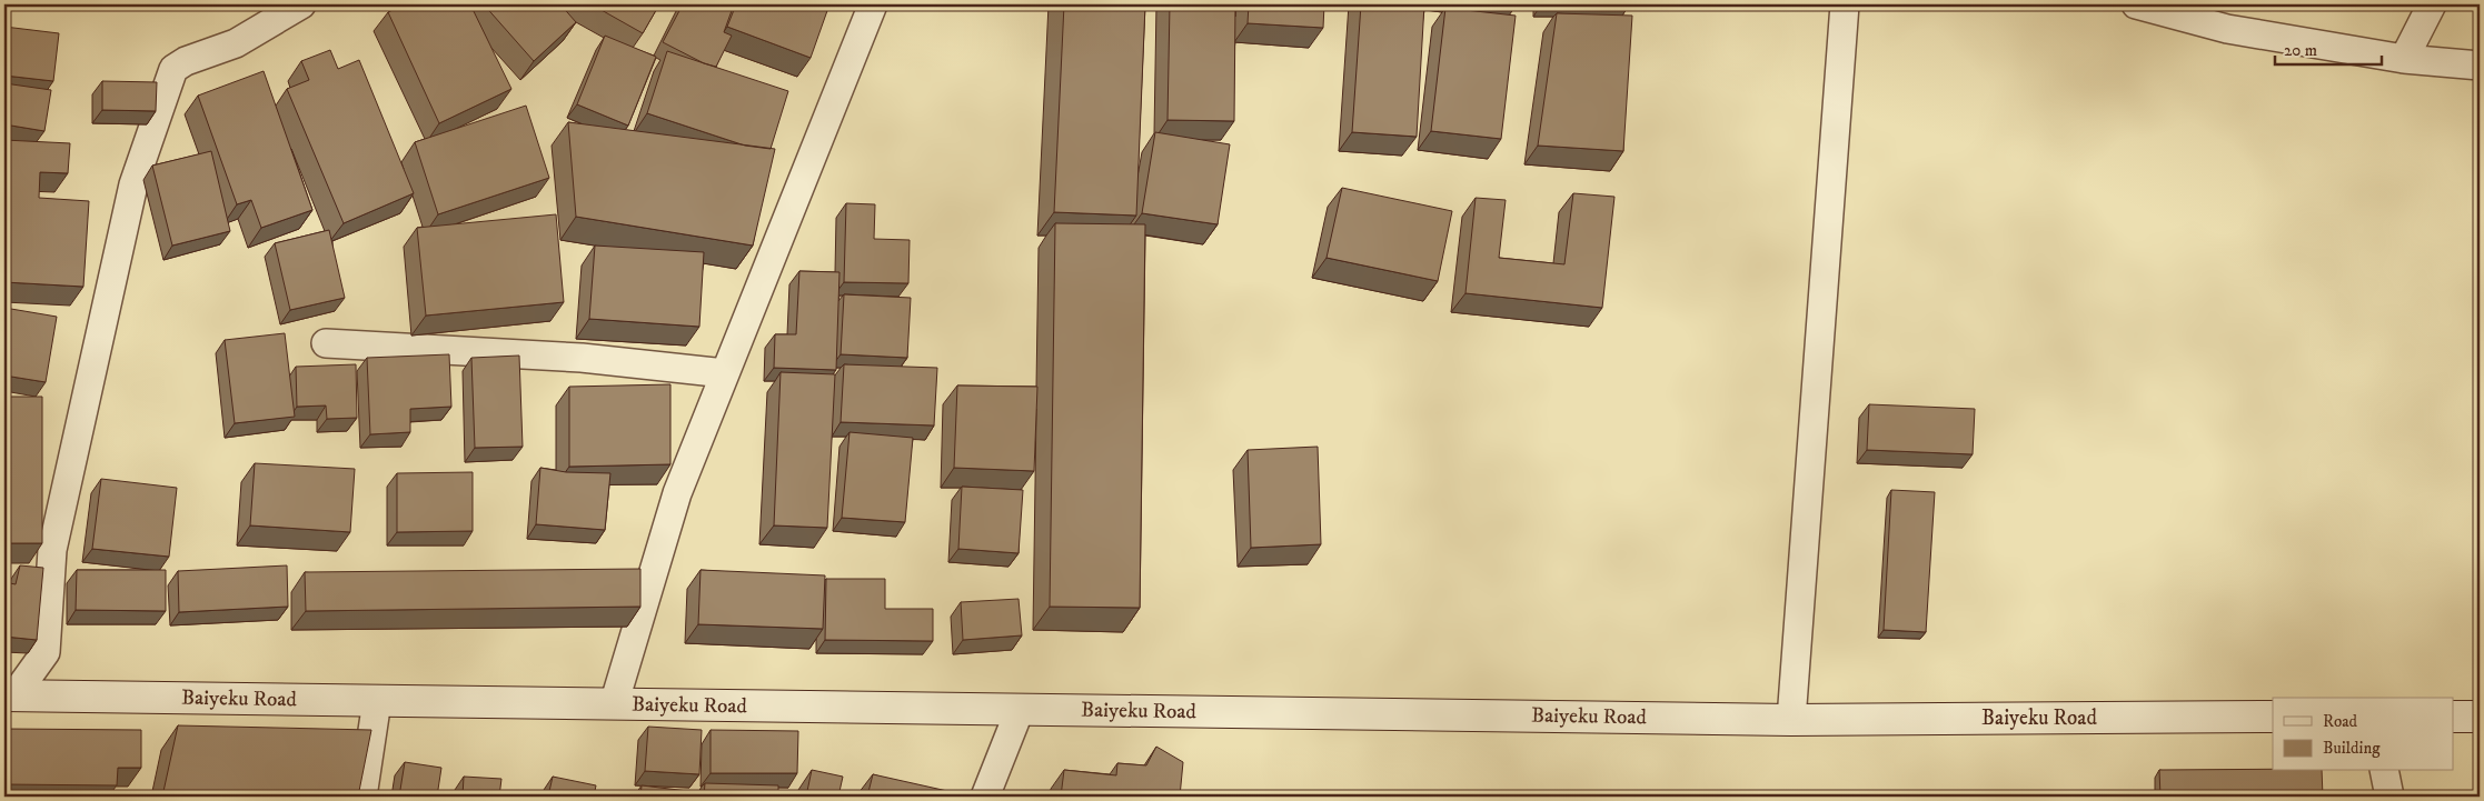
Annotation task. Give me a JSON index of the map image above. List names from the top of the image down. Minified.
{"streets":{"main road":["Baiyeku Road"]},"legend":["Road","Building"],"scale_bar":"20 m"}
